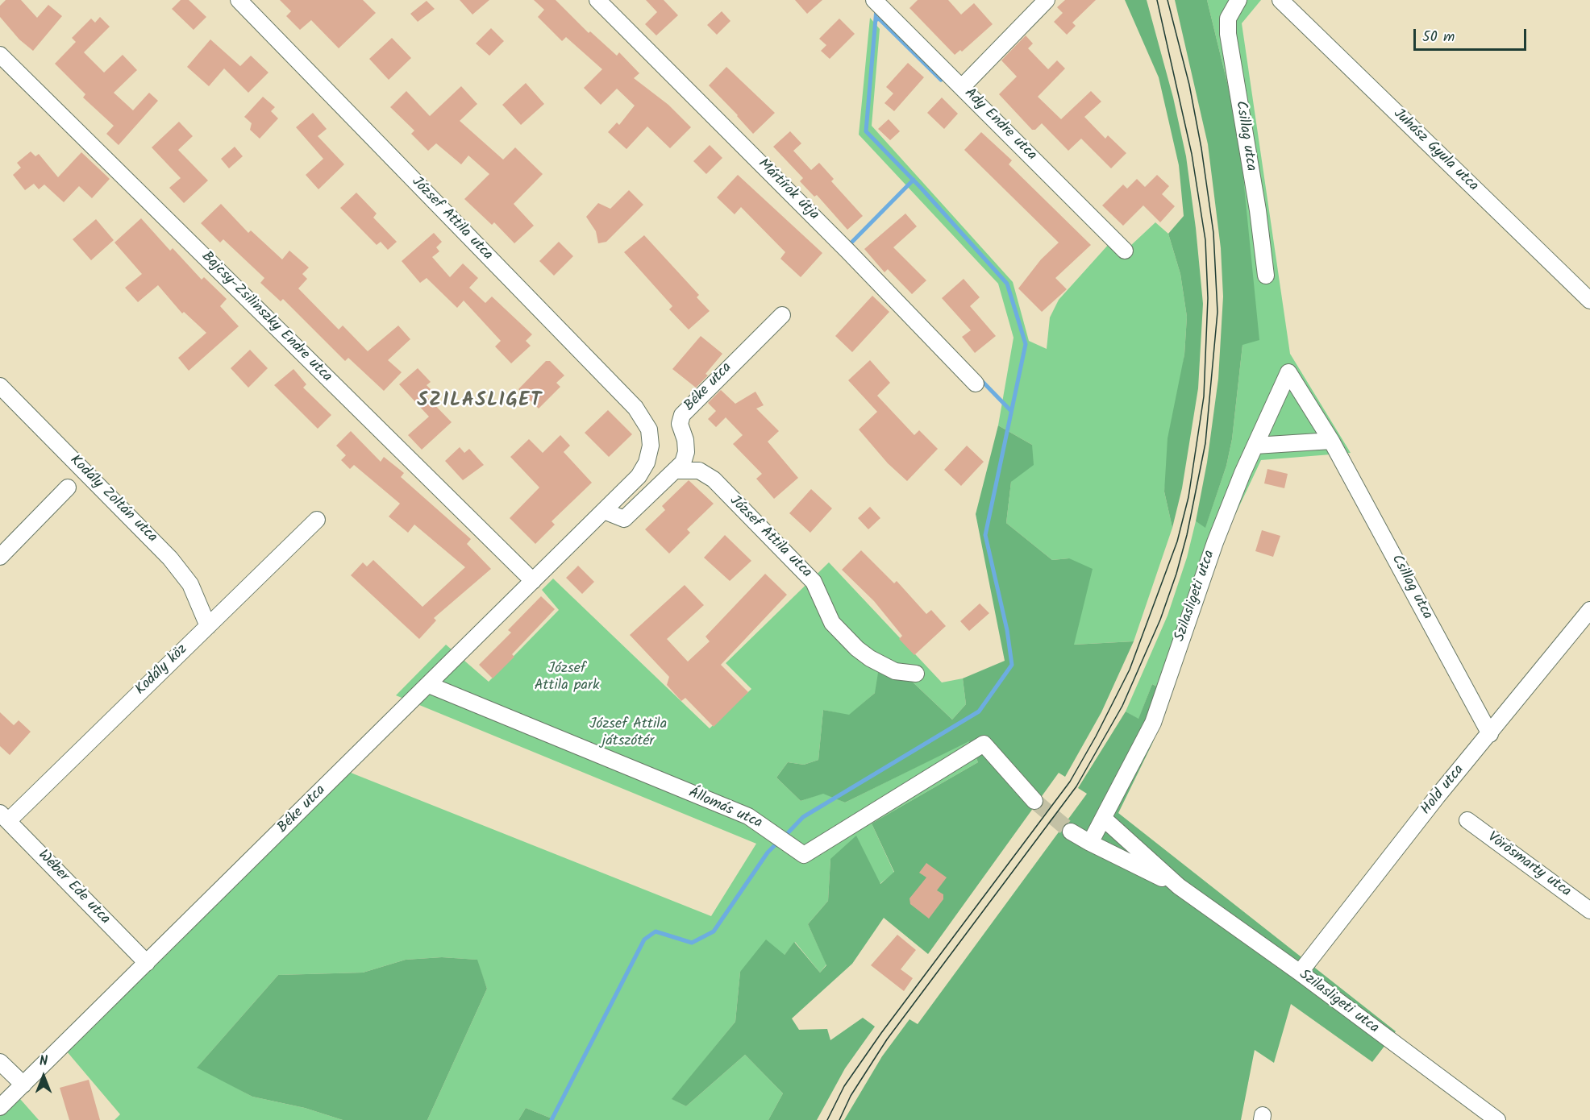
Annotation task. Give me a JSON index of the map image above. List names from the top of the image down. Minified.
{"streets":{"street":["Ady Endre utca","Csillag utca","Juhász Gyula utca","Mártírok útja","József Attila utca","Bajcsy-Zsilinszky Endre utca","Béke utca","Kodály Zoltán utca","Szilasligeti utca","Kodály köz","Hold utca","Állomás utca","Vörösmarty utca","Wéber Ede utca"]},"crossings":[["Csillag utca","Szilasligeti utca"],["Csillag utca","Hold utca"],["József Attila utca","Béke utca"],["Bajcsy-Zsilinszky Endre utca","Béke utca"],["Béke utca","Állomás utca"],["Béke utca","Wéber Ede utca"],["Kodály Zoltán utca","Kodály köz"],["Szilasligeti utca","Hold utca"],["Kodály köz","Wéber Ede utca"]],"districts":["SZILASLIGET"],"parks":["József Attila park","József Attila játszótér"],"scale_bar":"50 m","north":"top"}
